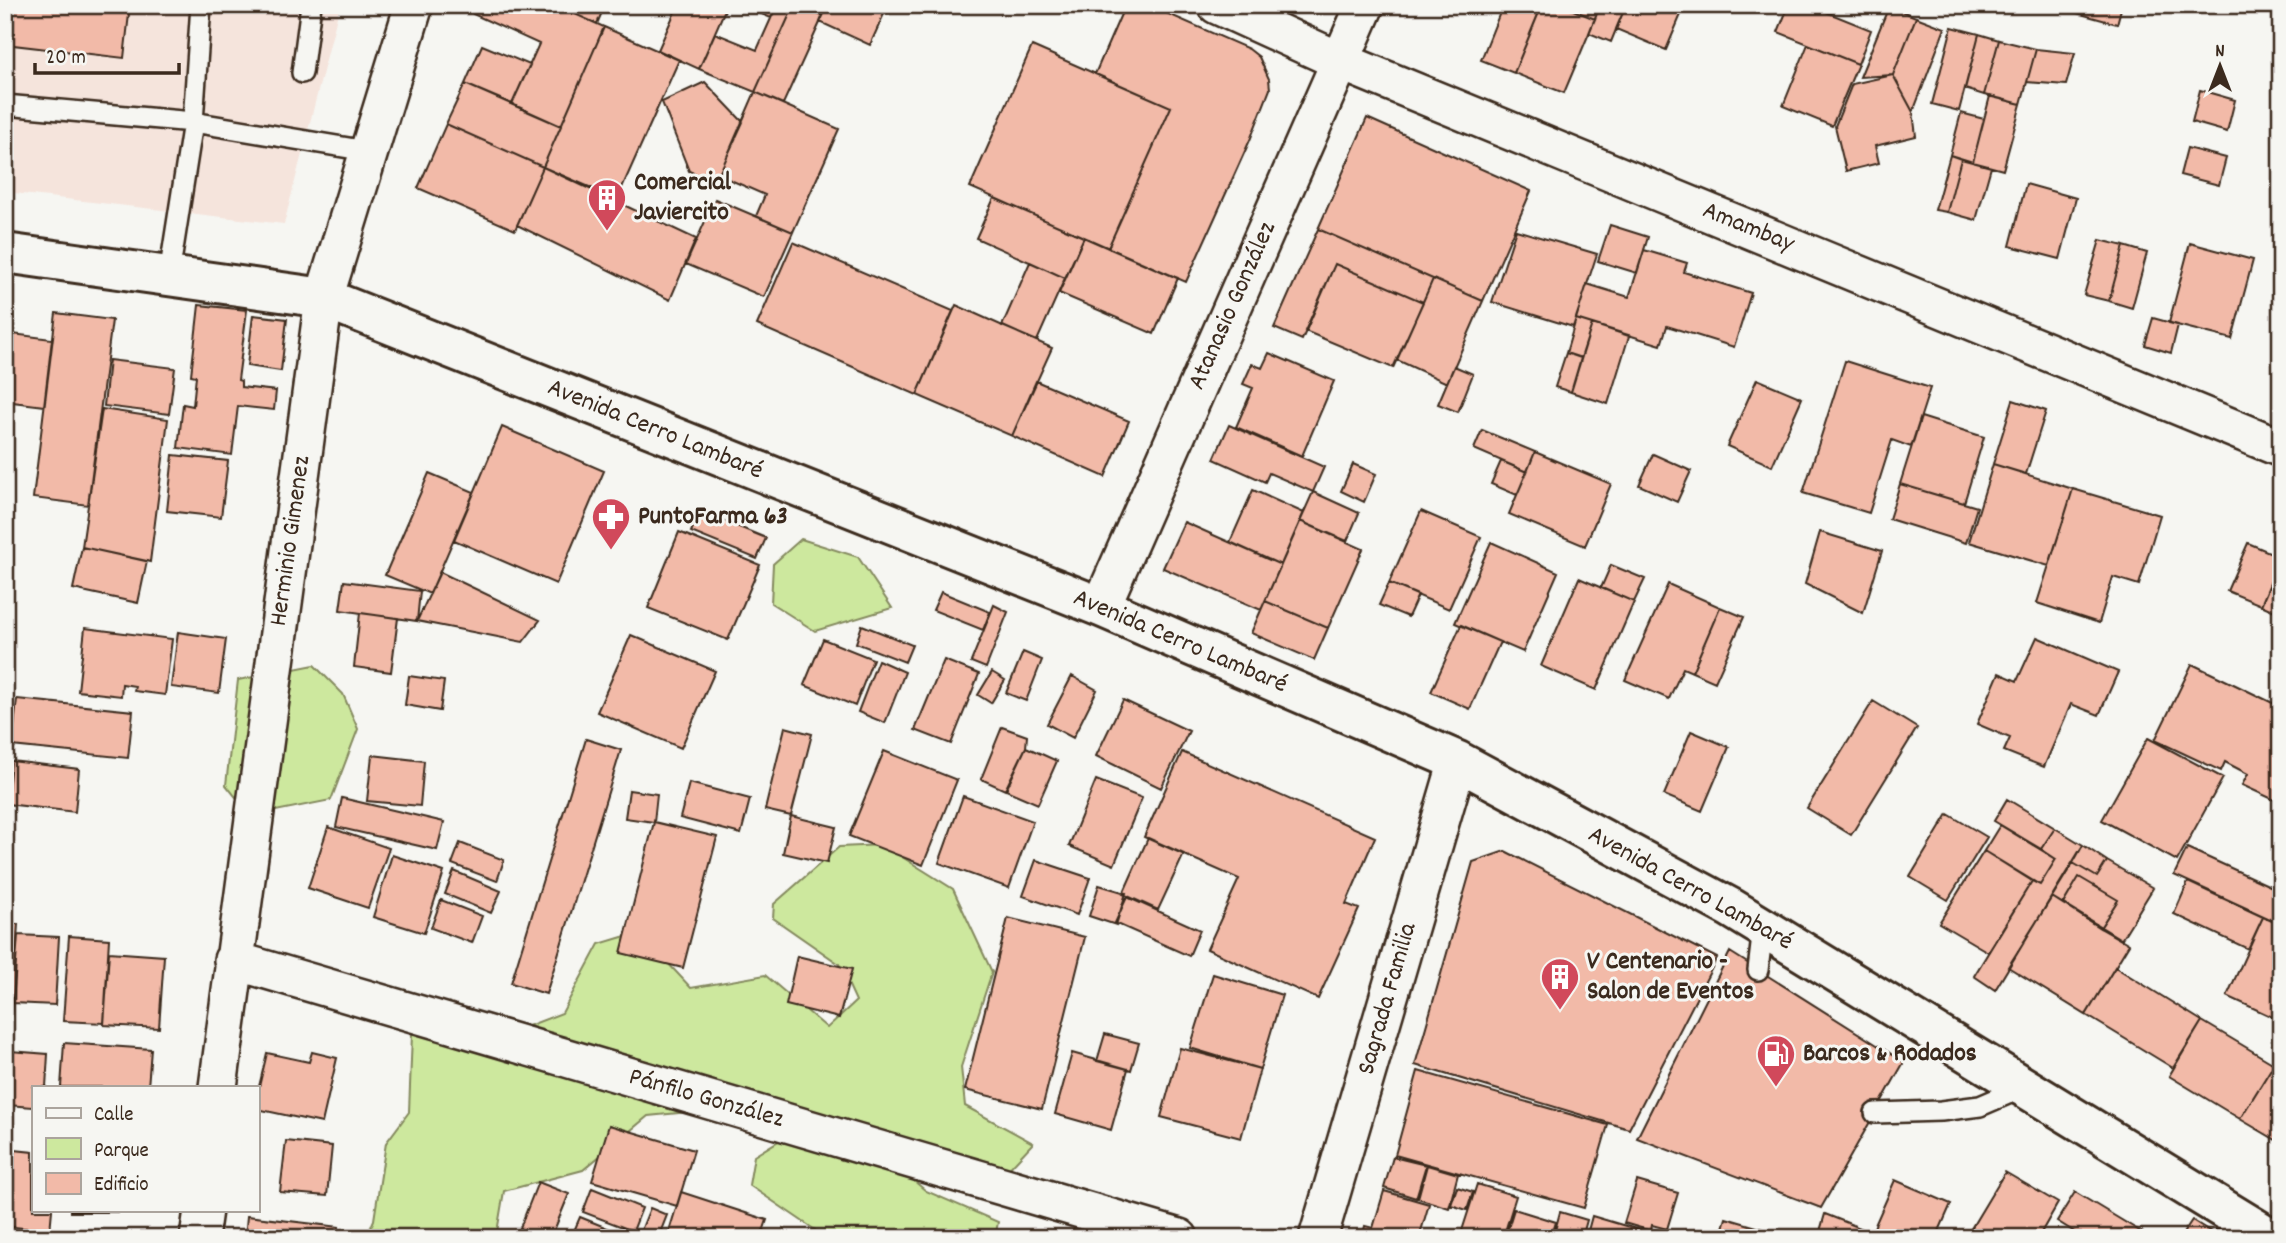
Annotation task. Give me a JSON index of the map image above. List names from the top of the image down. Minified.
{"streets":{"main road":["Avenida Cerro Lambaré"],"street":["Amambay","Atanasio González","Herminio Gimenez","Sagrada Familia","Pánfilo González"]},"crossings":[["Amambay","Atanasio González"],["Atanasio González","Avenida Cerro Lambaré"],["Avenida Cerro Lambaré","Herminio Gimenez"],["Avenida Cerro Lambaré","Sagrada Familia"],["Herminio Gimenez","Pánfilo González"]],"places":{"building":["Comercial Javiercito","V Centenario - Salon de Eventos"],"pharmacy":["PuntoFarma 63"],"fuel station":["Barcos & Rodados"]},"legend":["Calle","Parque","Edificio"],"scale_bar":"20 m","north":"top"}
